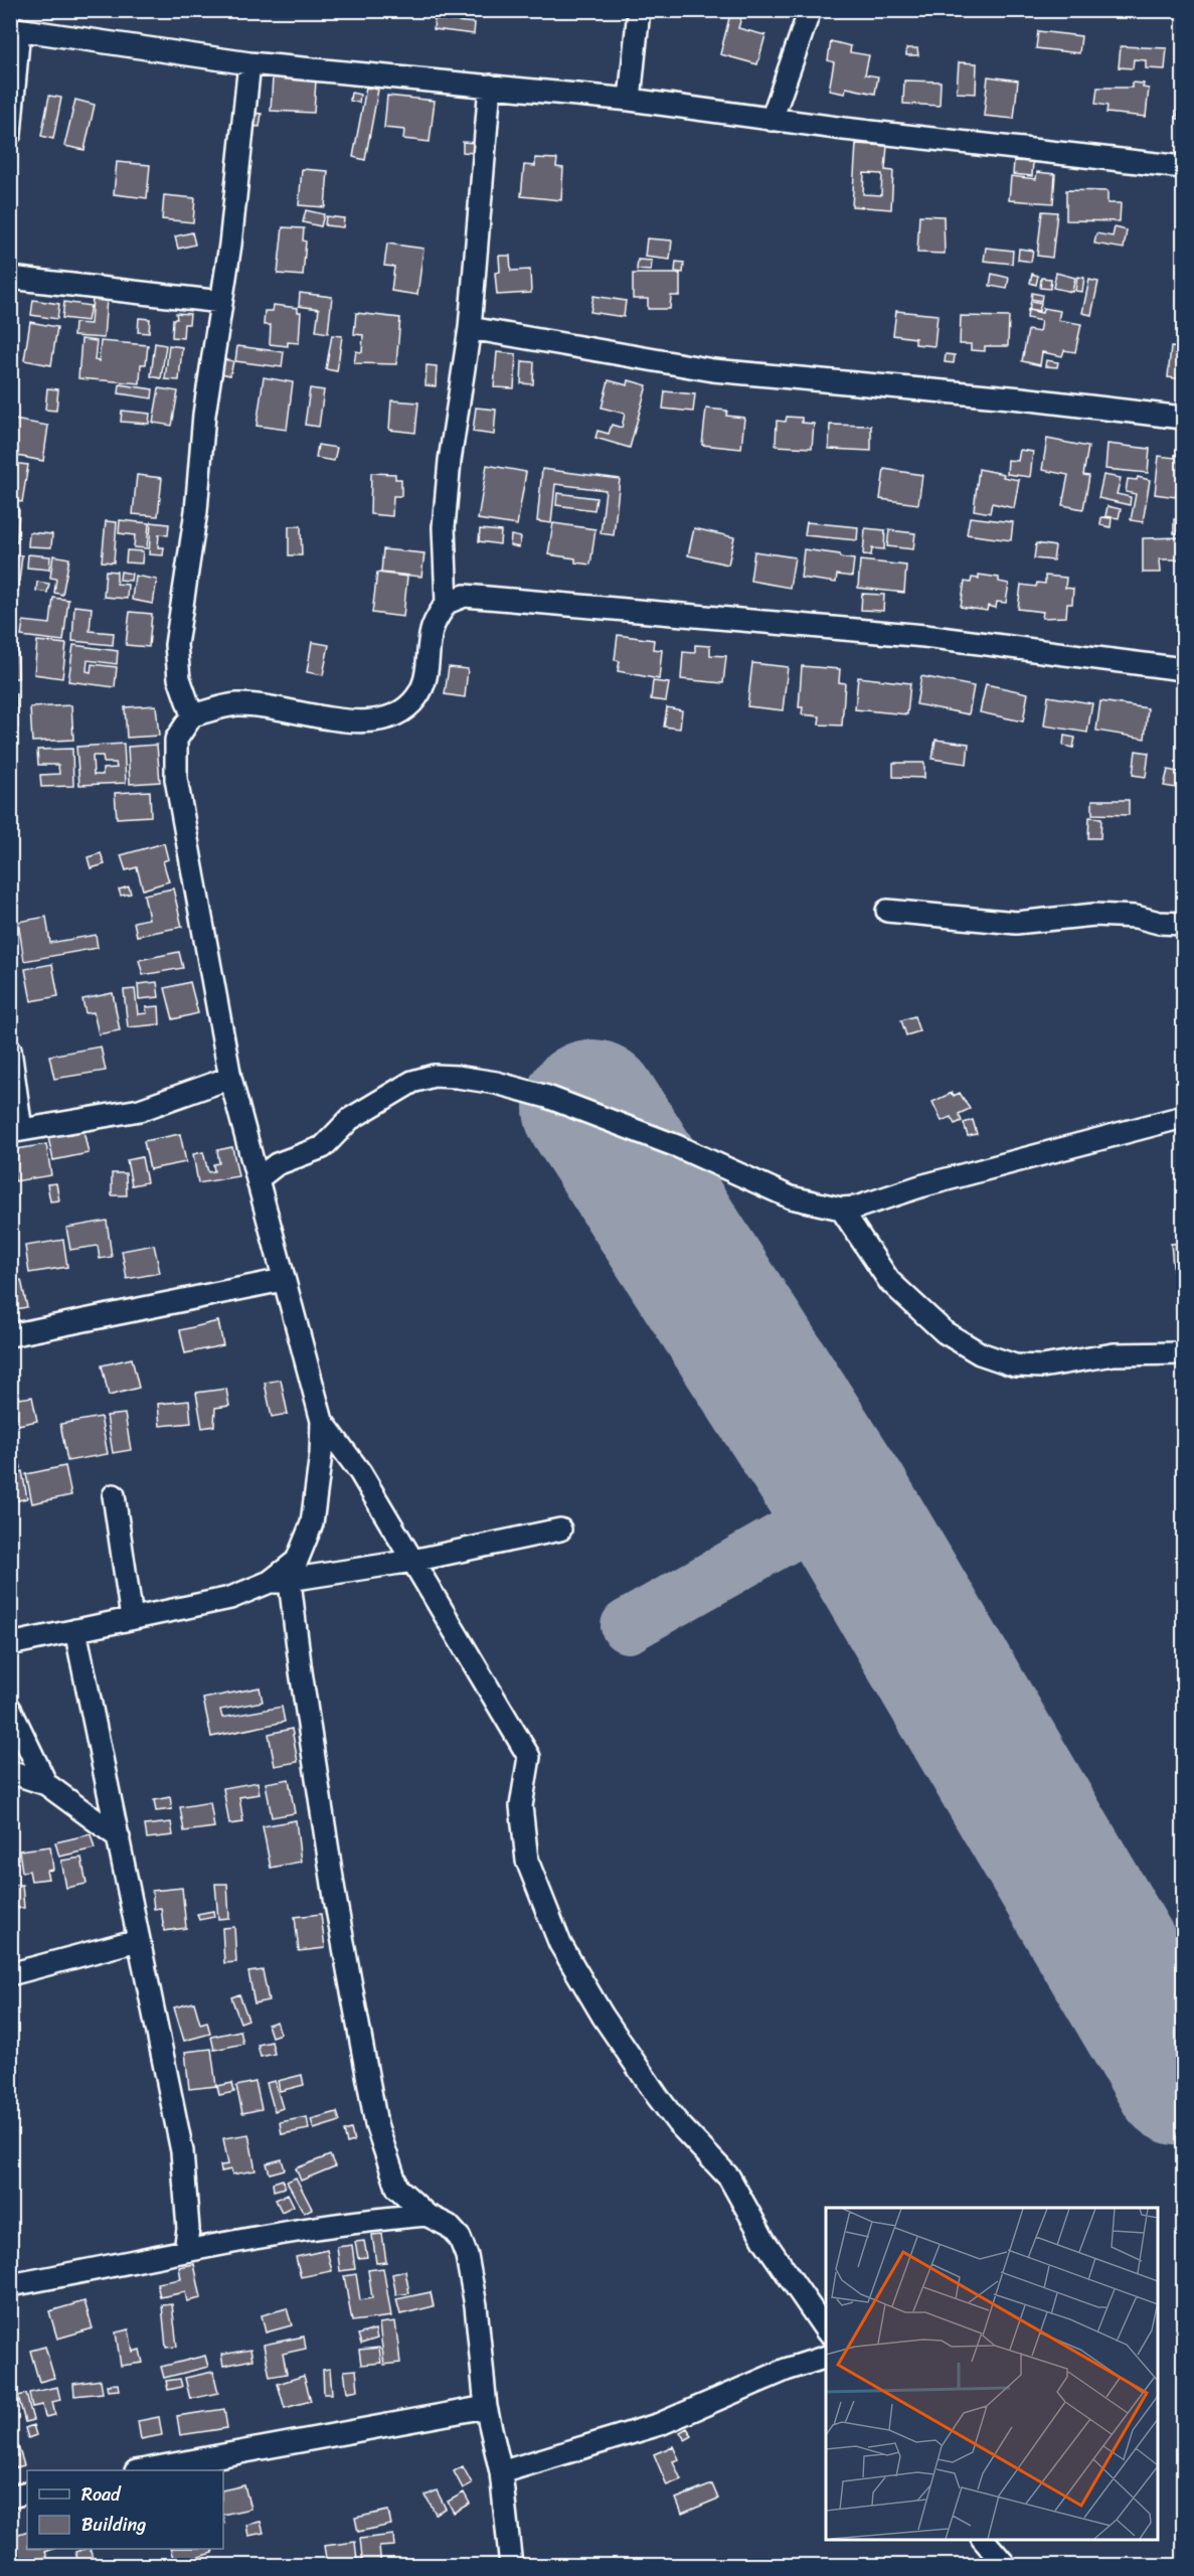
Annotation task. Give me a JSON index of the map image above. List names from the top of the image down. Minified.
{"legend":["Road","Building"]}
